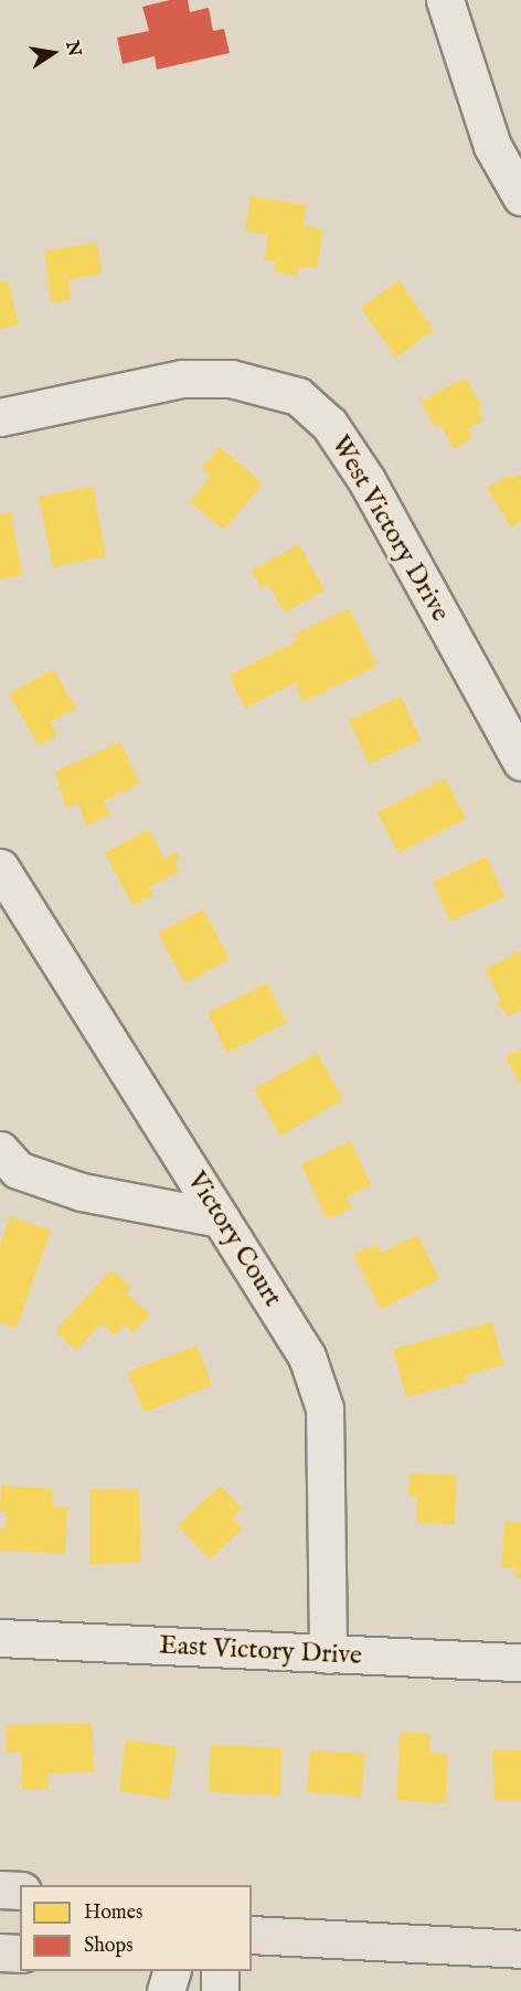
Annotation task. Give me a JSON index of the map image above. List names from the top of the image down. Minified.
{"streets":{"street":["West Victory Drive","Victory Court","East Victory Drive"]},"crossings":[["Victory Court","East Victory Drive"]],"legend":["Homes","Shops"],"north":"right"}
